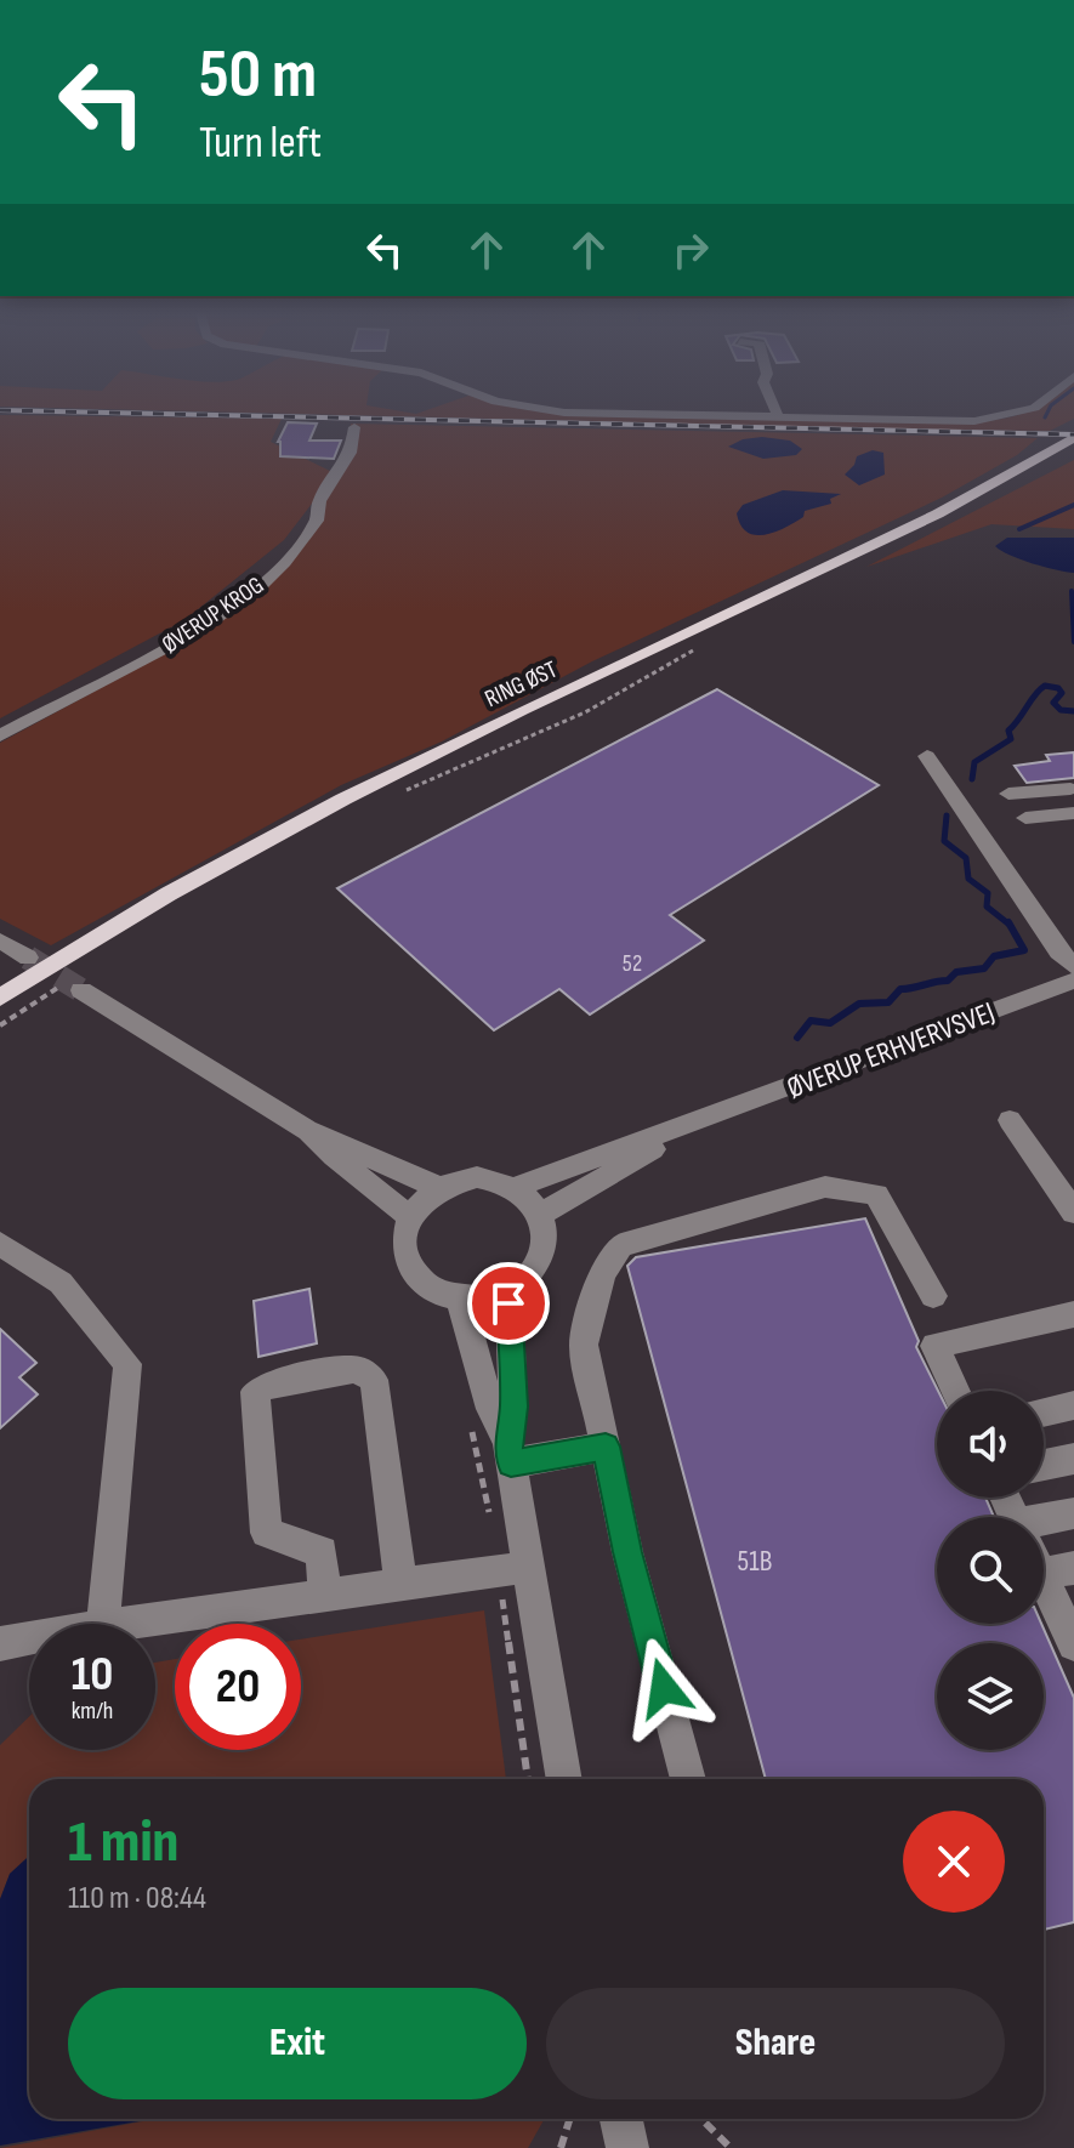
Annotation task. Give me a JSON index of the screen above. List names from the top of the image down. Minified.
{"streets":{"main road":["RING ØST"],"street":["ØVERUP KROG","ØVERUP ERHVERVSVEJ"]},"house_numbers":["52","51B"],"page":{"turn":["50 m","Turn left"],"speed":"10 km/h","limit":"20","heading":["1 min","110 m · 08:44"],"buttons":["Exit","Share"]}}
